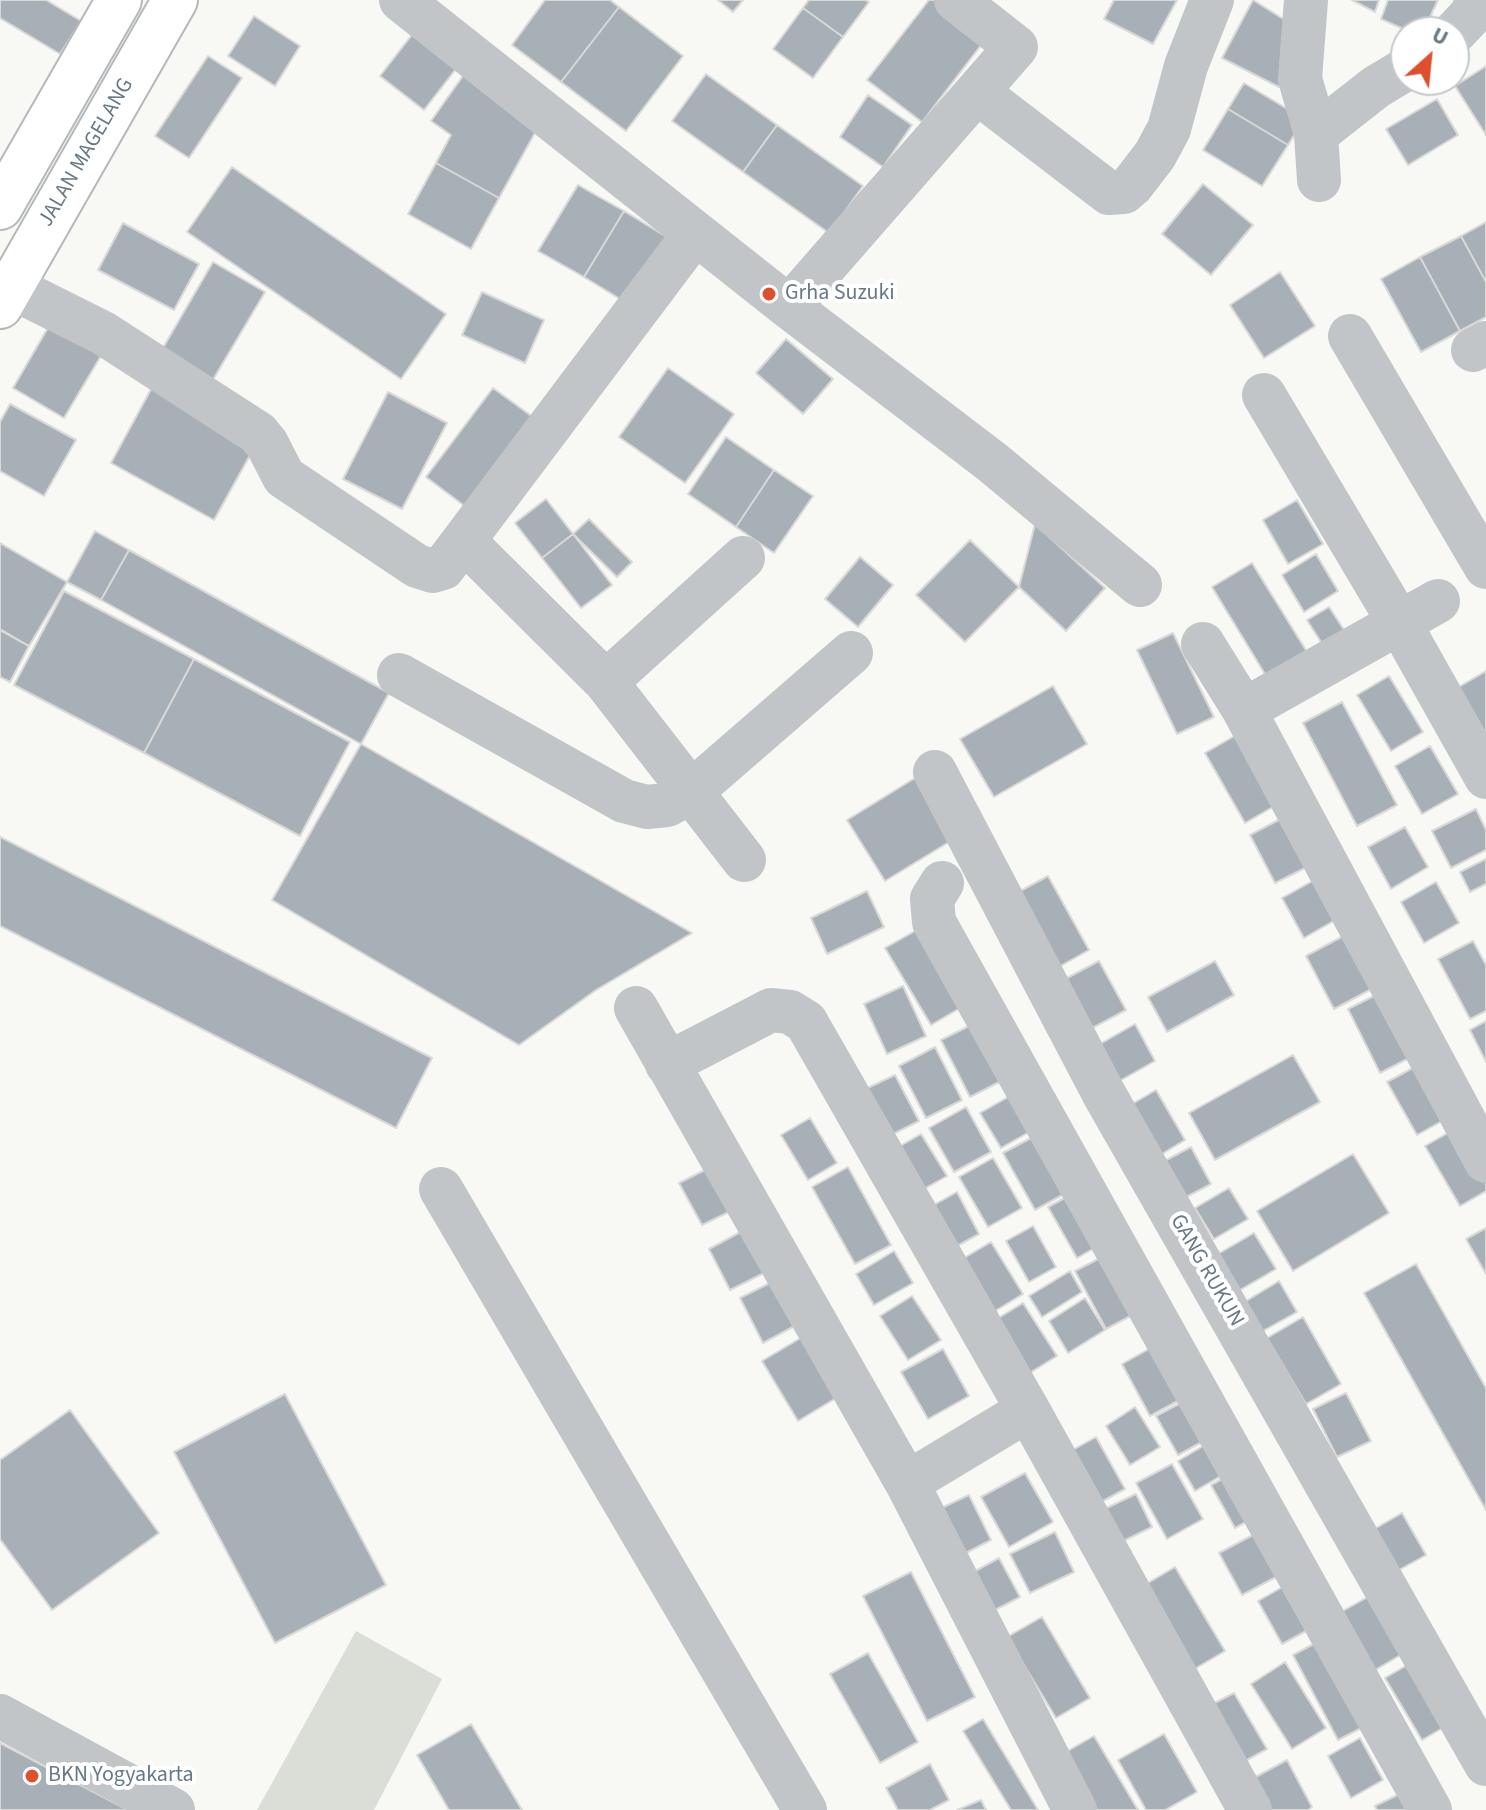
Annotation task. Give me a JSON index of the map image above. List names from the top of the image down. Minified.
{"streets":{"highway":["JALAN MAGELANG"],"street":["GANG RUKUN"]},"places":["Grha Suzuki","BKN Yogyakarta"],"north":"top right"}
